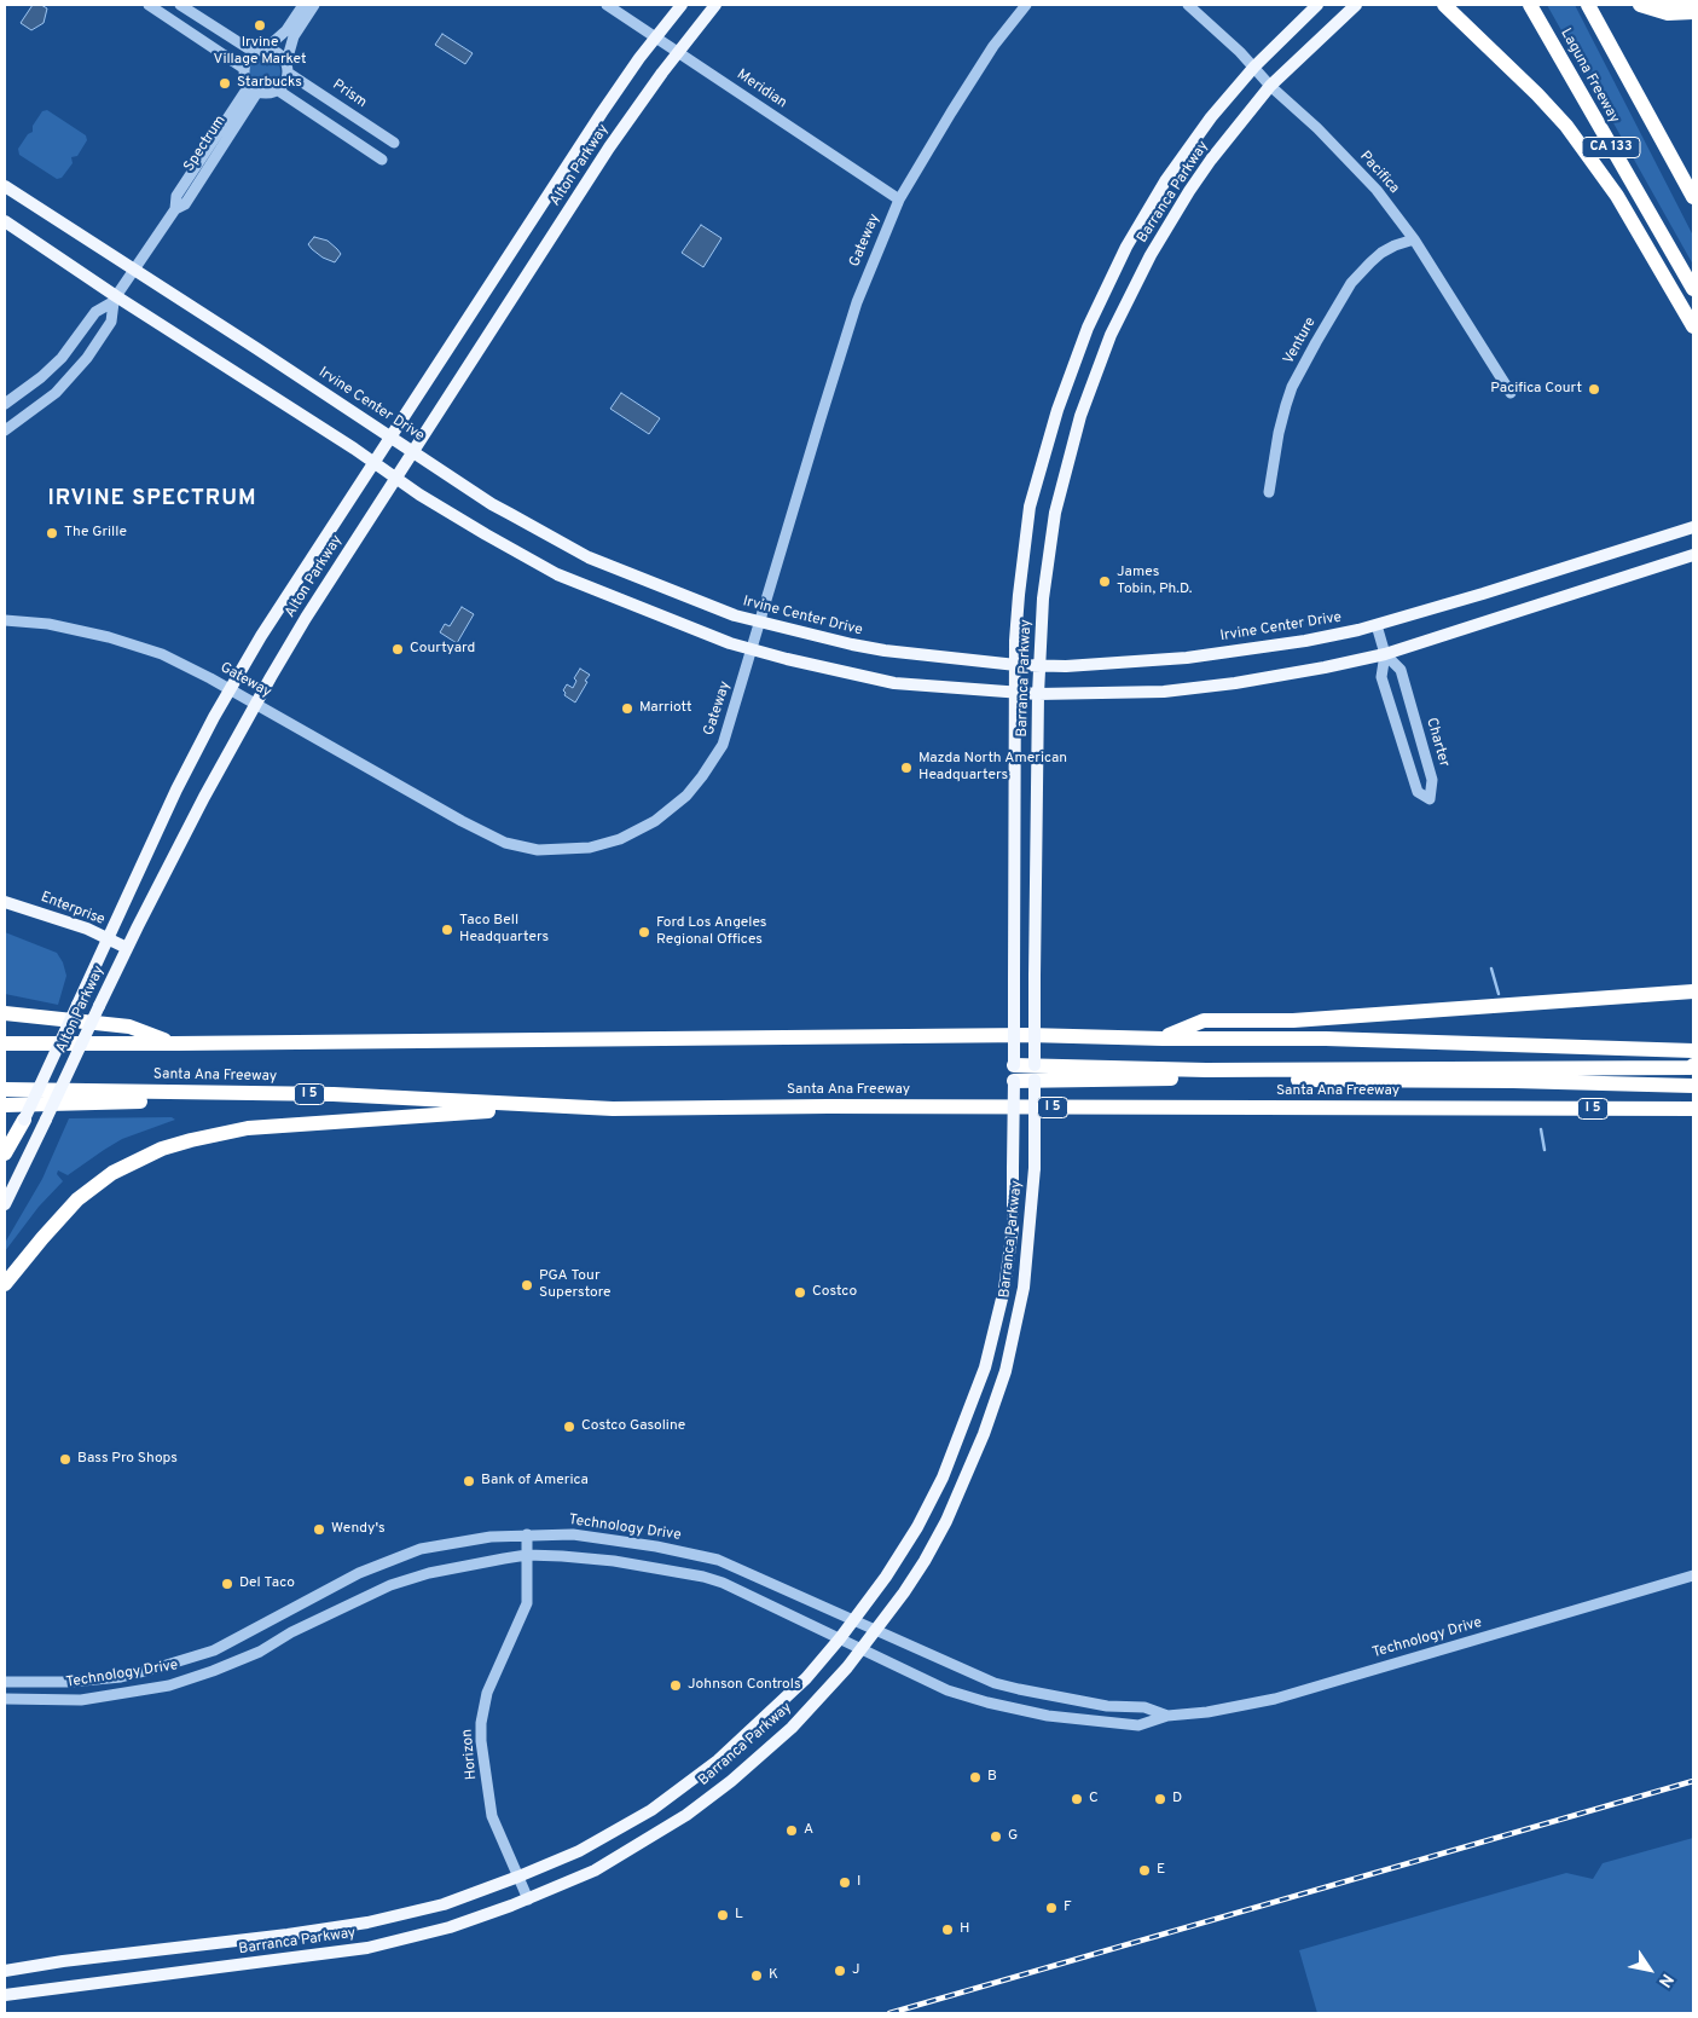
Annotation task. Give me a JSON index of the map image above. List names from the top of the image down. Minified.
{"streets":{"highway":["Laguna Freeway","CA 133","Santa Ana Freeway","I 5"],"main road":["Alton Parkway","Barranca Parkway","Irvine Center Drive","Enterprise"],"street":["Meridian","Prism","Spectrum","Pacifica","Gateway","Venture","Charter","Technology Drive","Horizon"]},"crossings":[["Meridian","Alton Parkway"],["Meridian","Gateway"],["Prism","Spectrum"],["Spectrum","Irvine Center Drive"],["Alton Parkway","Gateway"],["Alton Parkway","Irvine Center Drive"],["Alton Parkway","Enterprise"],["Pacifica","Barranca Parkway"],["Pacifica","Venture"],["Barranca Parkway","Irvine Center Drive"],["Barranca Parkway","Technology Drive"],["Barranca Parkway","Horizon"],["Gateway","Irvine Center Drive"],["Irvine Center Drive","Charter"],["Technology Drive","Horizon"]],"districts":["IRVINE SPECTRUM"],"places":["Irvine Village Market","Starbucks","Pacifica Court","The Grille","James Tobin, Ph.D.","Courtyard","Marriott","Mazda North American Headquarters","Taco Bell Headquarters","Ford Los Angeles Regional Offices","PGA Tour Superstore","Costco","Costco Gasoline","Bass Pro Shops","Bank of America","Wendy's","Del Taco","Johnson Controls","B","C","D","A","G","E","I","F","L","H","J","K"],"north":"bottom right"}
